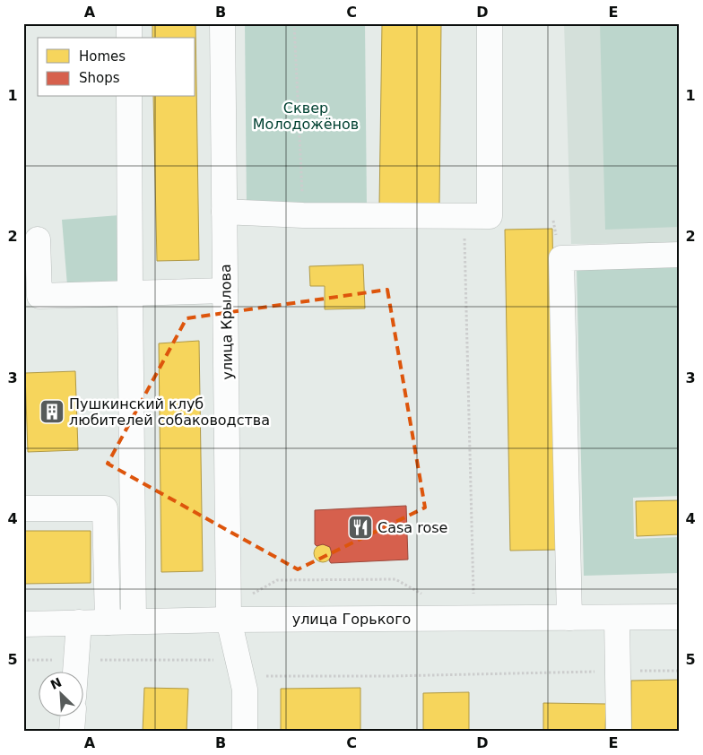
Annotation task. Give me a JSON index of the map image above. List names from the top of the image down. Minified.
{"streets":{"street":["улица Крылова","улица Горького"]},"crossings":[["улица Крылова","улица Горького"]],"parks":["Сквер Молодожёнов"],"places":{"building":["Пушкинский клуб любителей собаководства"],"restaurant":["Casa rose"]},"legend":["Homes","Shops"],"north":"top left","grid":{"columns":["A","B","C","D","E"],"rows":["1","2","3","4","5"]}}
